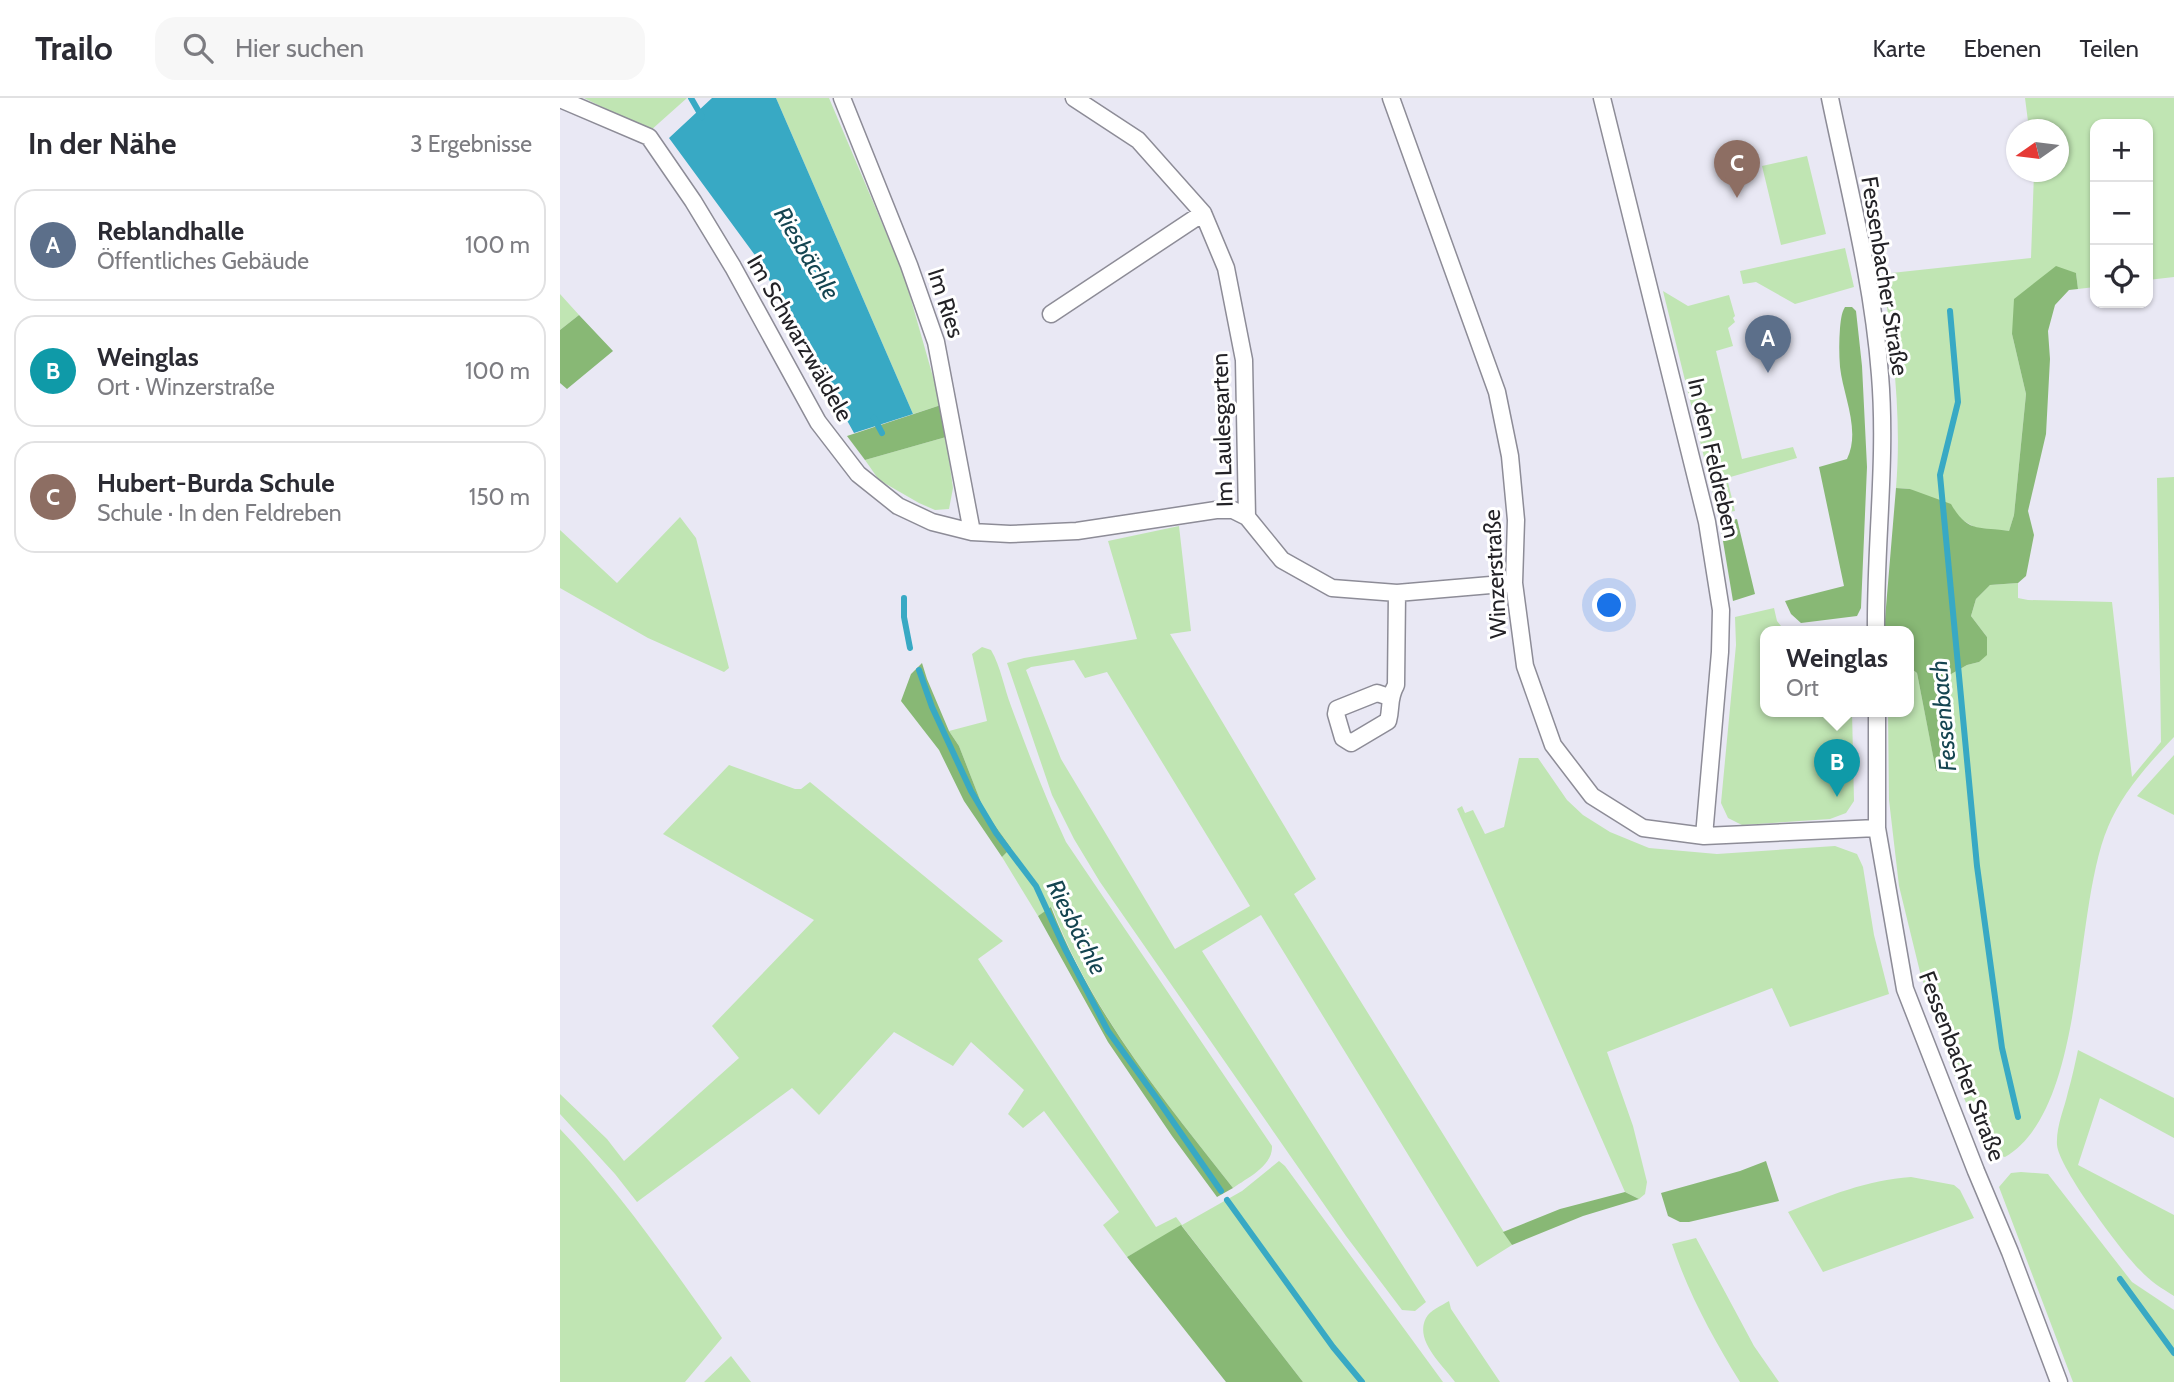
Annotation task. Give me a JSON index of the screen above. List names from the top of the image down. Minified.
{"streets":{"street":["Fessenbacher Straße","Im Ries","Im Schwarzwäldele","Im Laulesgarten","In den Feldreben","Winzerstraße"]},"crossings":[["Fessenbacher Straße","Winzerstraße"],["Im Ries","Im Schwarzwäldele"],["Im Schwarzwäldele","Im Laulesgarten"],["Im Laulesgarten","Winzerstraße"],["In den Feldreben","Winzerstraße"]],"water":["Riesbächle","Fessenbach"],"north":"left","page":{"header":"Trailo","search":"Hier suchen","nav":["Karte","Ebenen","Teilen"],"heading":["In der Nähe","3 Ergebnisse"],"map_buttons":["+","−"],"pins":["C","A","B"],"list":[{"mark":"A","name":"Reblandhalle","note":"Öffentliches Gebäude","value":"100 m"},{"mark":"B","name":"Weinglas","note":"Ort · Winzerstraße","value":"100 m"},{"mark":"C","name":"Hubert-Burda Schule","note":"Schule · In den Feldreben","value":"150 m"}],"popup":["Weinglas","Ort"]}}
